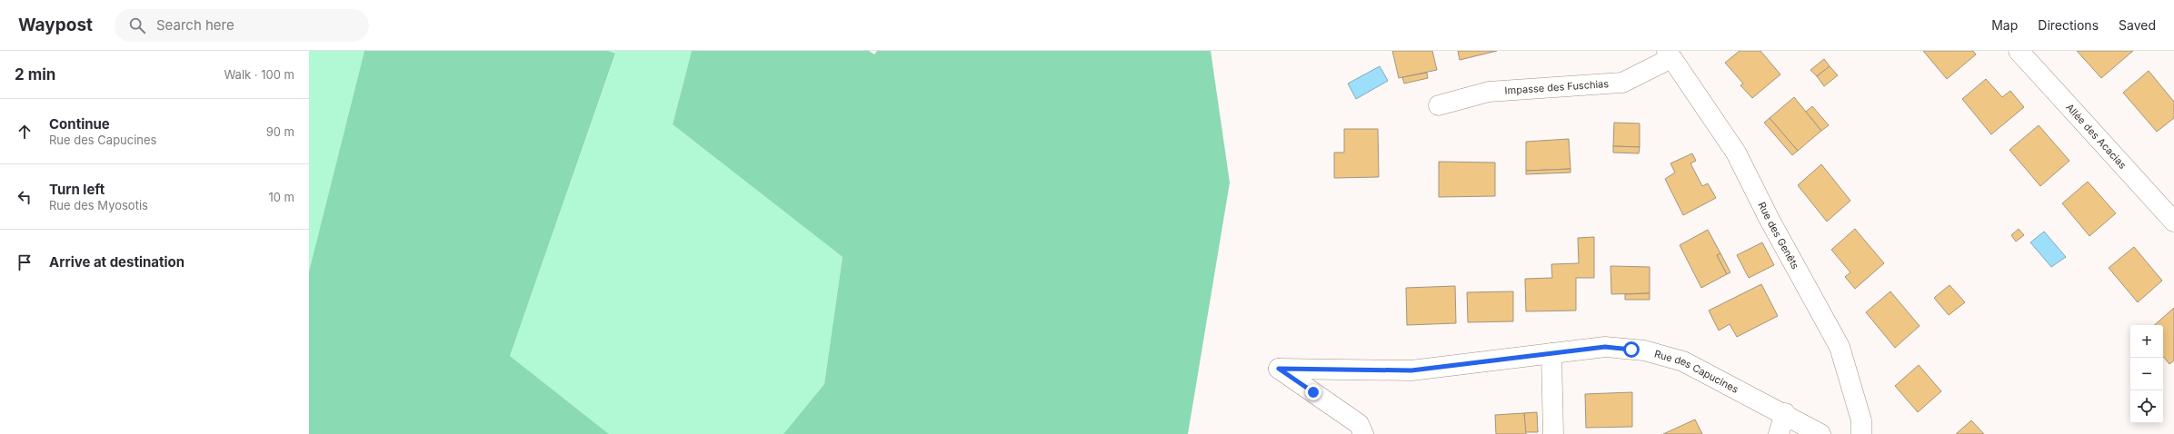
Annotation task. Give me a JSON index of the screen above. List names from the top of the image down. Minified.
{"streets":{"street":["Impasse des Fuschias","Allée des Acacias","Rue des Genêts","Rue des Capucines"]},"crossings":[["Impasse des Fuschias","Rue des Genêts"]],"page":{"header":"Waypost","search":"Search here","nav":["Map","Directions","Saved"],"heading":["2 min","Walk · 100 m"],"list":[["Continue","Rue des Capucines","90 m"],["Turn left","Rue des Myosotis","10 m"],"Arrive at destination"],"map_buttons":["+","−"]}}
